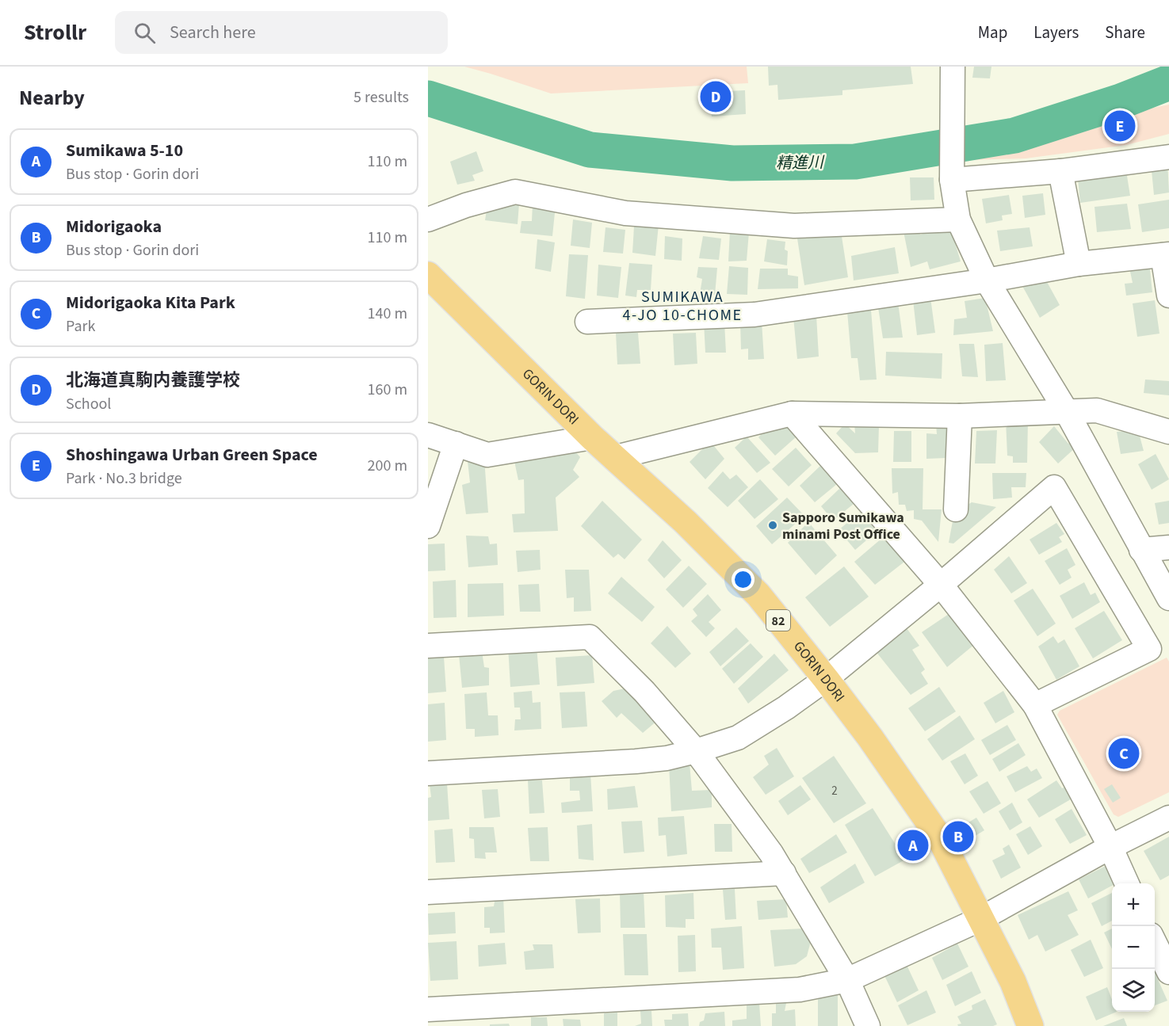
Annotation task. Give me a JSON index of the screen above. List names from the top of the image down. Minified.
{"streets":{"main road":["GORIN DORI","82"]},"districts":["SUMIKAWA 4-JO 10-CHOME"],"water":["精進川"],"places":["Sapporo Sumikawa minami Post Office"],"house_numbers":["2"],"page":{"header":"Strollr","search":"Search here","nav":["Map","Layers","Share"],"heading":["Nearby","5 results"],"pins":["D","E","C","B","A"],"list":[{"mark":"A","name":"Sumikawa 5-10","note":"Bus stop · Gorin dori","value":"110 m"},{"mark":"B","name":"Midorigaoka","note":"Bus stop · Gorin dori","value":"110 m"},{"mark":"C","name":"Midorigaoka Kita Park","note":"Park","value":"140 m"},{"mark":"D","name":"北海道真駒内養護学校","note":"School","value":"160 m"},{"mark":"E","name":"Shoshingawa Urban Green Space","note":"Park · No.3 bridge","value":"200 m"}],"map_buttons":["+","−"]}}
